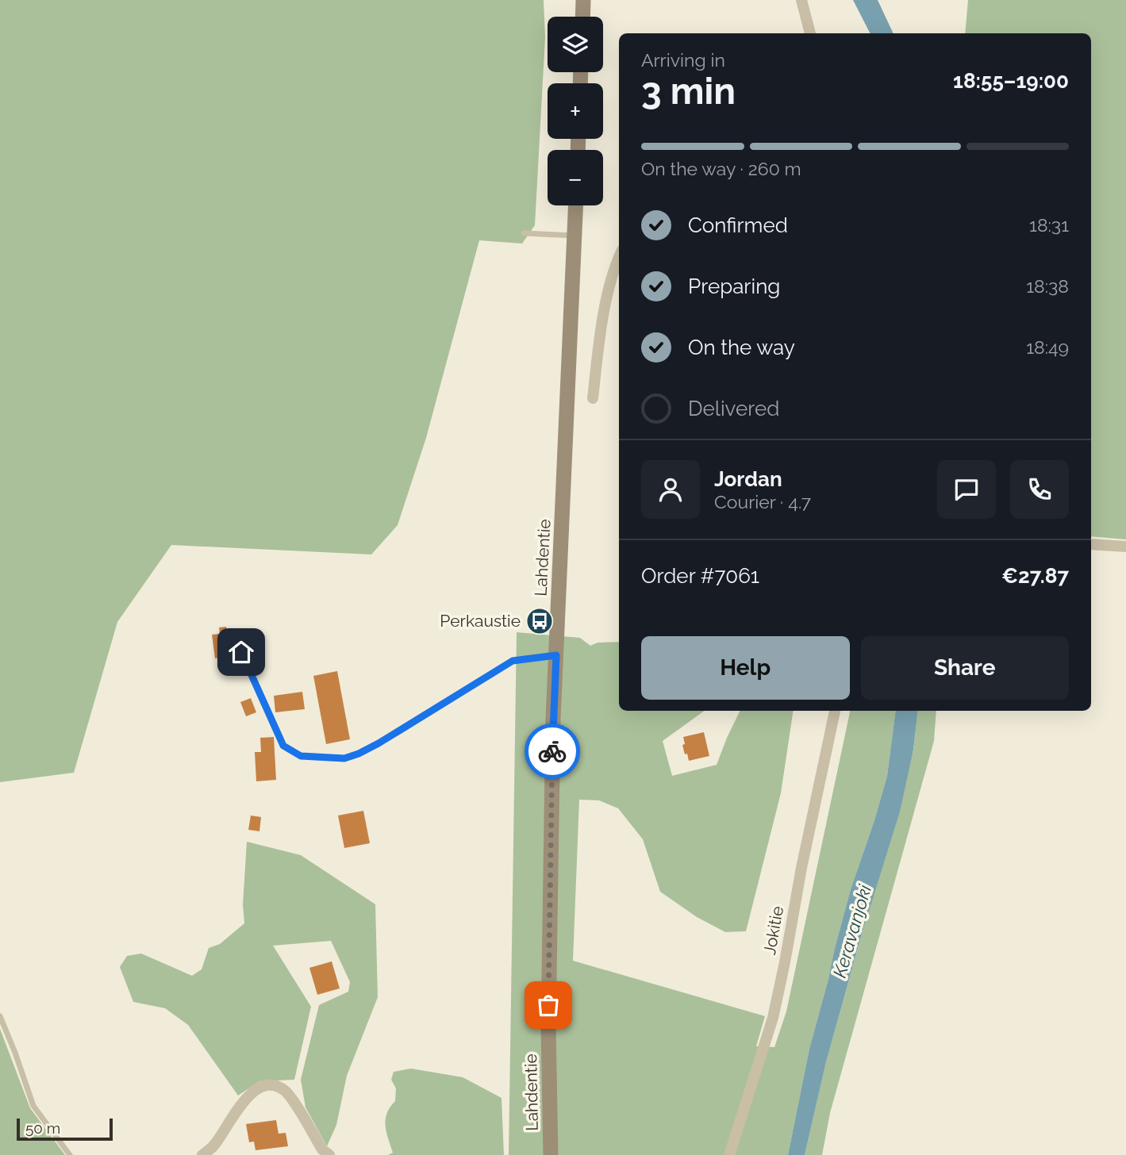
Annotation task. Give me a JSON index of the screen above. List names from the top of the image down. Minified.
{"streets":{"main road":["Lahdentie"],"street":["Jokitie"]},"water":["Keravanjoki"],"places":{"bus stop":["Perkaustie"]},"scale_bar":"50 m","page":{"map_buttons":["+","−"],"heading":["3 min","Arriving in","18:55–19:00"],"panel":["Jordan","Courier · 4.7","Order #7061","€27.87"],"bar":"On the way · 260 m","list":[["Confirmed","18:31"],["Preparing","18:38"],["On the way","18:49"],"Delivered"],"buttons":["Help","Share"],"scale":"50 m"}}
